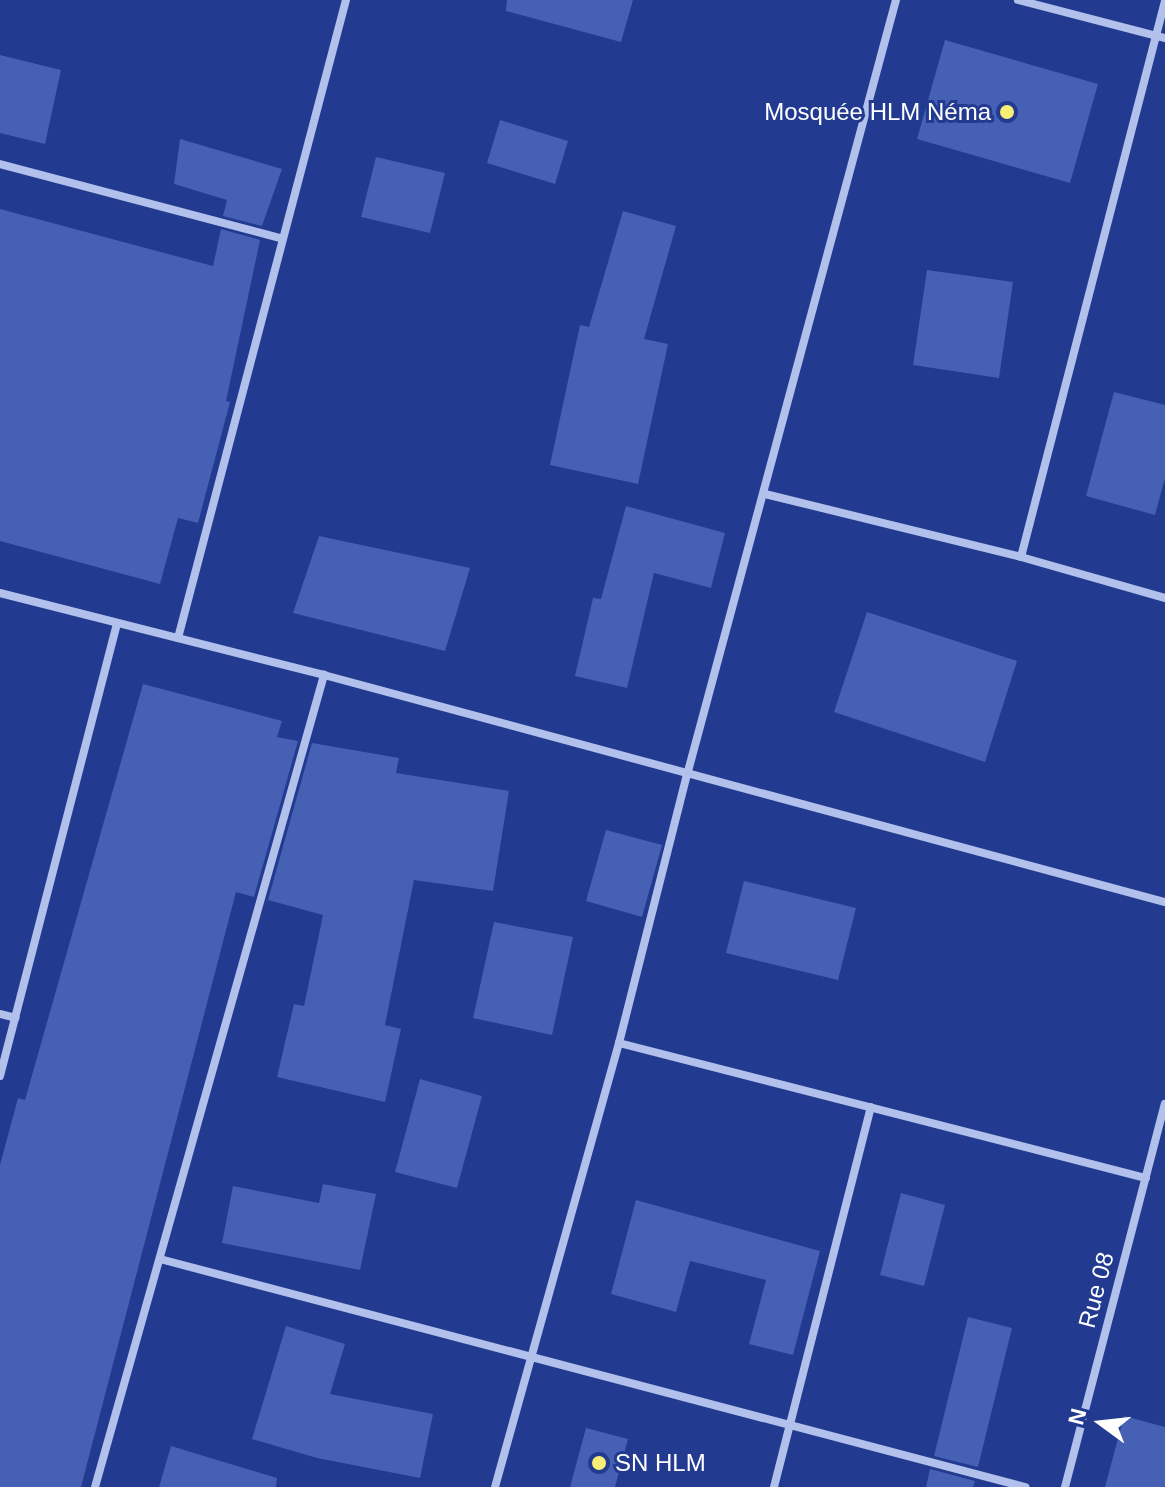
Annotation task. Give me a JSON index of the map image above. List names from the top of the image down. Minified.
{"streets":{"street":["Rue 08"]},"places":["Mosquée HLM Néma","SN HLM"],"north":"left"}
